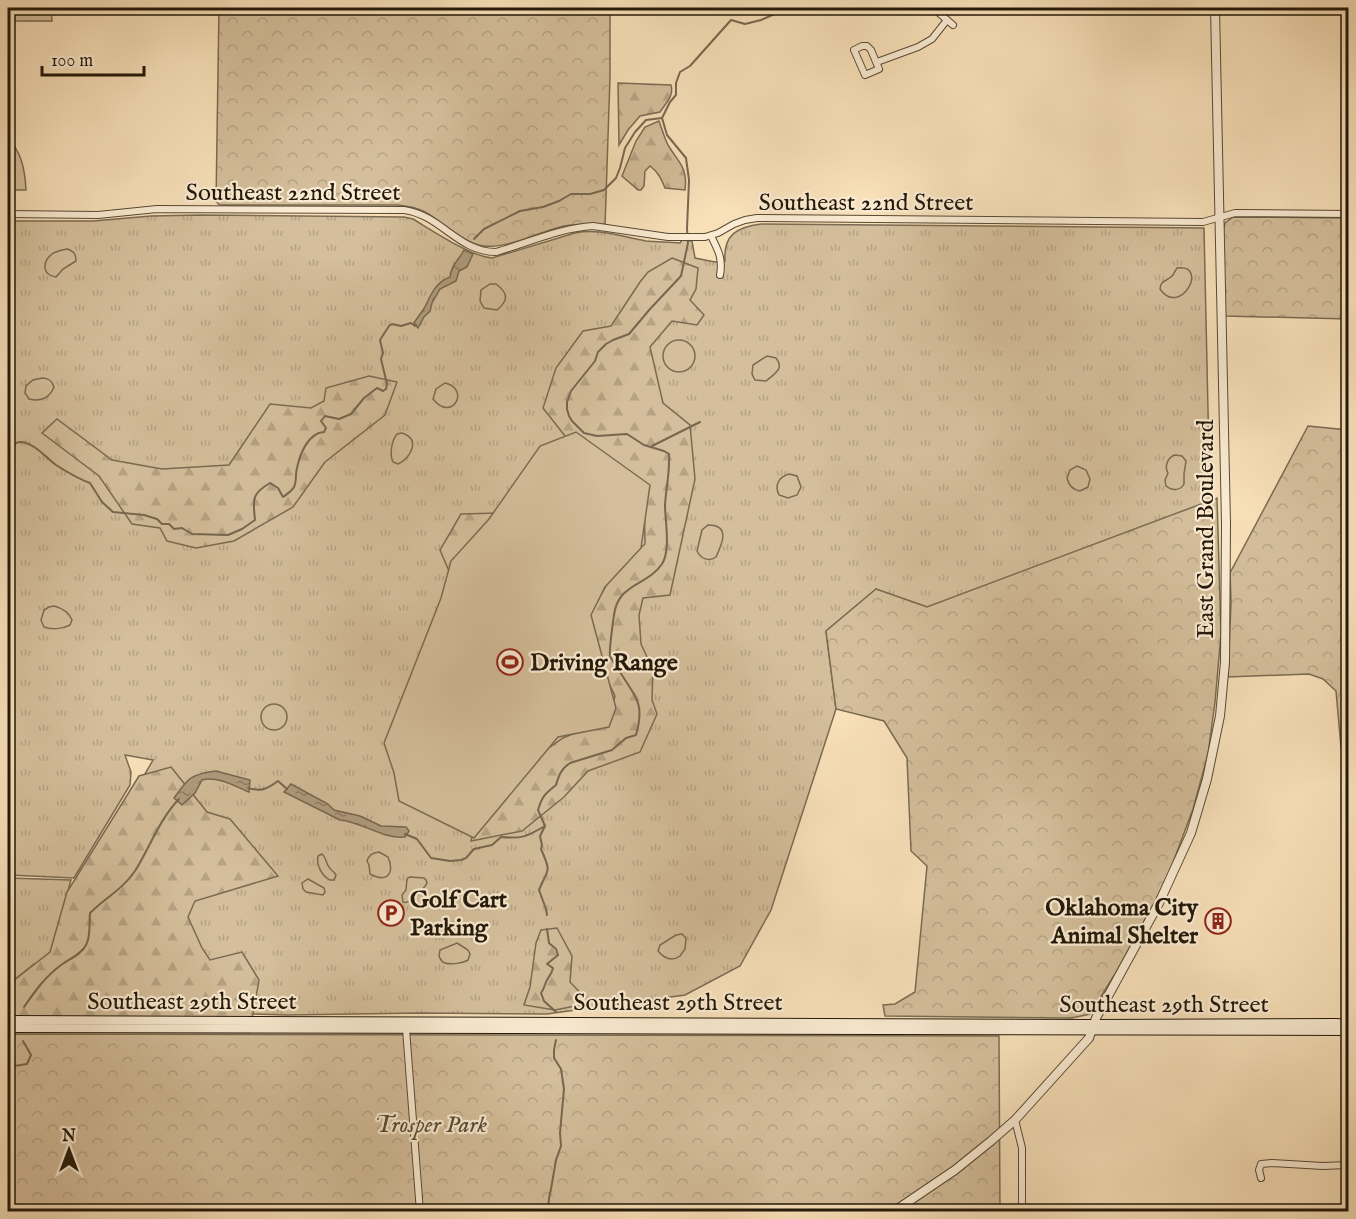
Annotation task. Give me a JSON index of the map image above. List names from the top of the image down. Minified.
{"streets":{"main road":["Southeast 29th Street"],"street":["Southeast 22nd Street","East Grand Boulevard"]},"crossings":[["Southeast 22nd Street","East Grand Boulevard"],["East Grand Boulevard","Southeast 29th Street"]],"parks":["Trosper Park"],"places":{"sports":["Driving Range"],"parking":["Golf Cart Parking"],"building":["Oklahoma City Animal Shelter"]},"scale_bar":"100 m","north":"top"}
